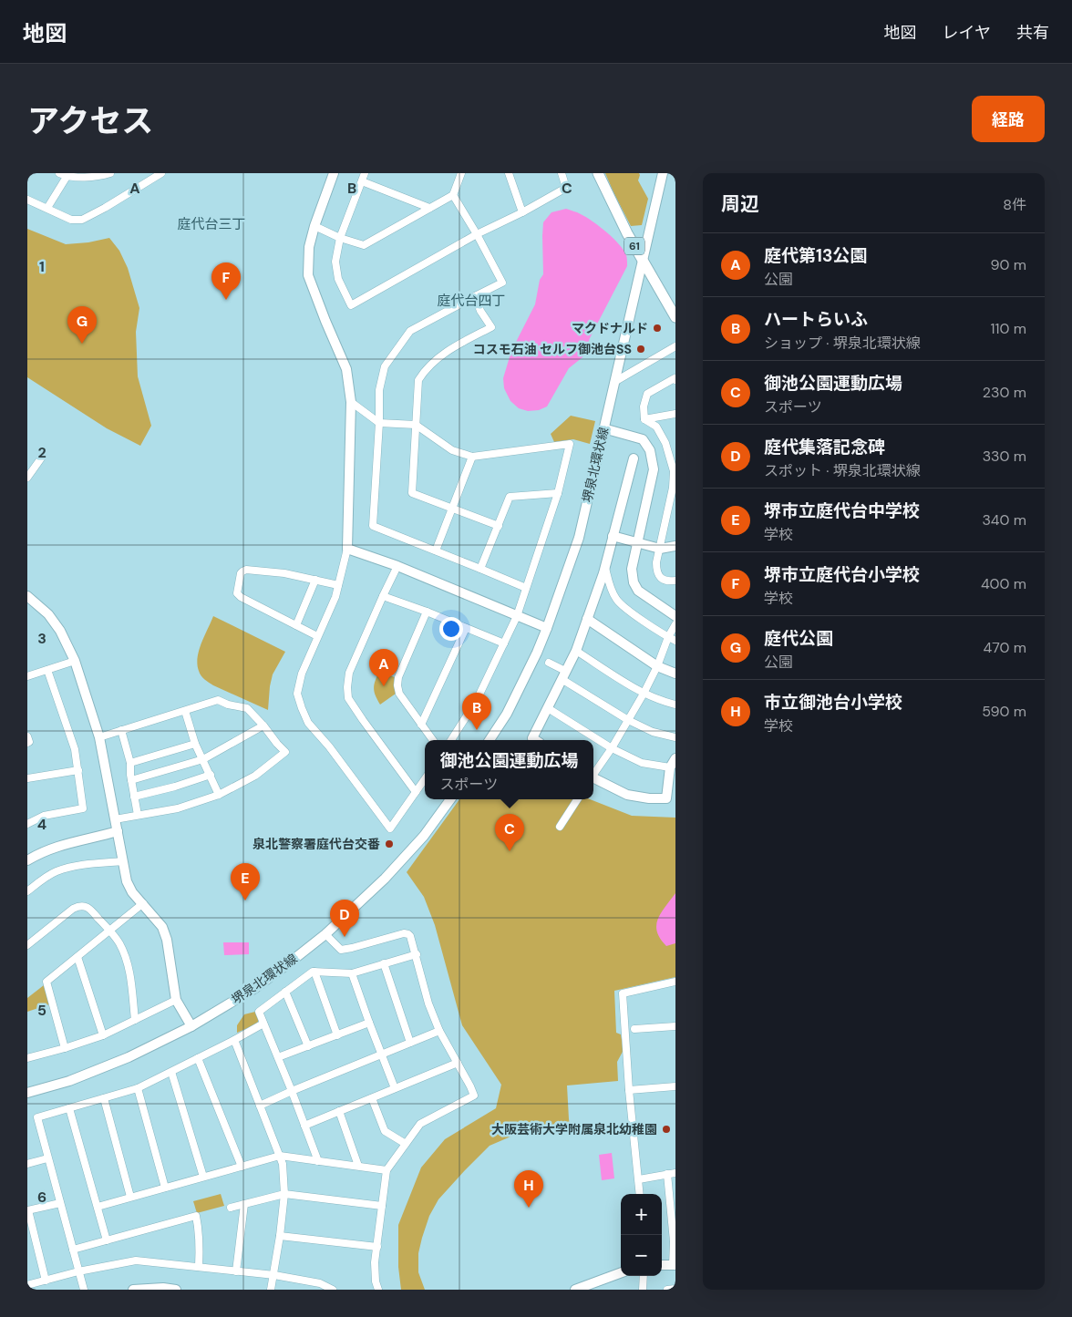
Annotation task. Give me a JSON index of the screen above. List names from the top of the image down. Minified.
{"streets":{"main road":["61"],"street":["堺泉北環状線"]},"crossings":[["61","堺泉北環状線"]],"districts":["庭代台三丁","庭代台四丁"],"places":["マクドナルド","コスモ石油 セルフ御池台SS","泉北警察署庭代台交番","大阪芸術大学附属泉北幼稚園"],"page":{"header":"地図","nav":["地図","レイヤ","共有"],"title":"アクセス","buttons":"経路","heading":["周辺","8件"],"list":[{"mark":"A","name":"庭代第13公園","note":"公園","value":"90 m"},{"mark":"B","name":"ハートらいふ","note":"ショップ · 堺泉北環状線","value":"110 m"},{"mark":"C","name":"御池公園運動広場","note":"スポーツ","value":"230 m"},{"mark":"D","name":"庭代集落記念碑","note":"スポット · 堺泉北環状線","value":"330 m"},{"mark":"E","name":"堺市立庭代台中学校","note":"学校","value":"340 m"},{"mark":"F","name":"堺市立庭代台小学校","note":"学校","value":"400 m"},{"mark":"G","name":"庭代公園","note":"公園","value":"470 m"},{"mark":"H","name":"市立御池台小学校","note":"学校","value":"590 m"}],"pins":["F","G","A","B","C","E","D","H"],"popup":["御池公園運動広場","スポーツ"],"map_buttons":["+","−"]},"grid":{"columns":["A","B","C"],"rows":["1","2","3","4","5","6"]}}
